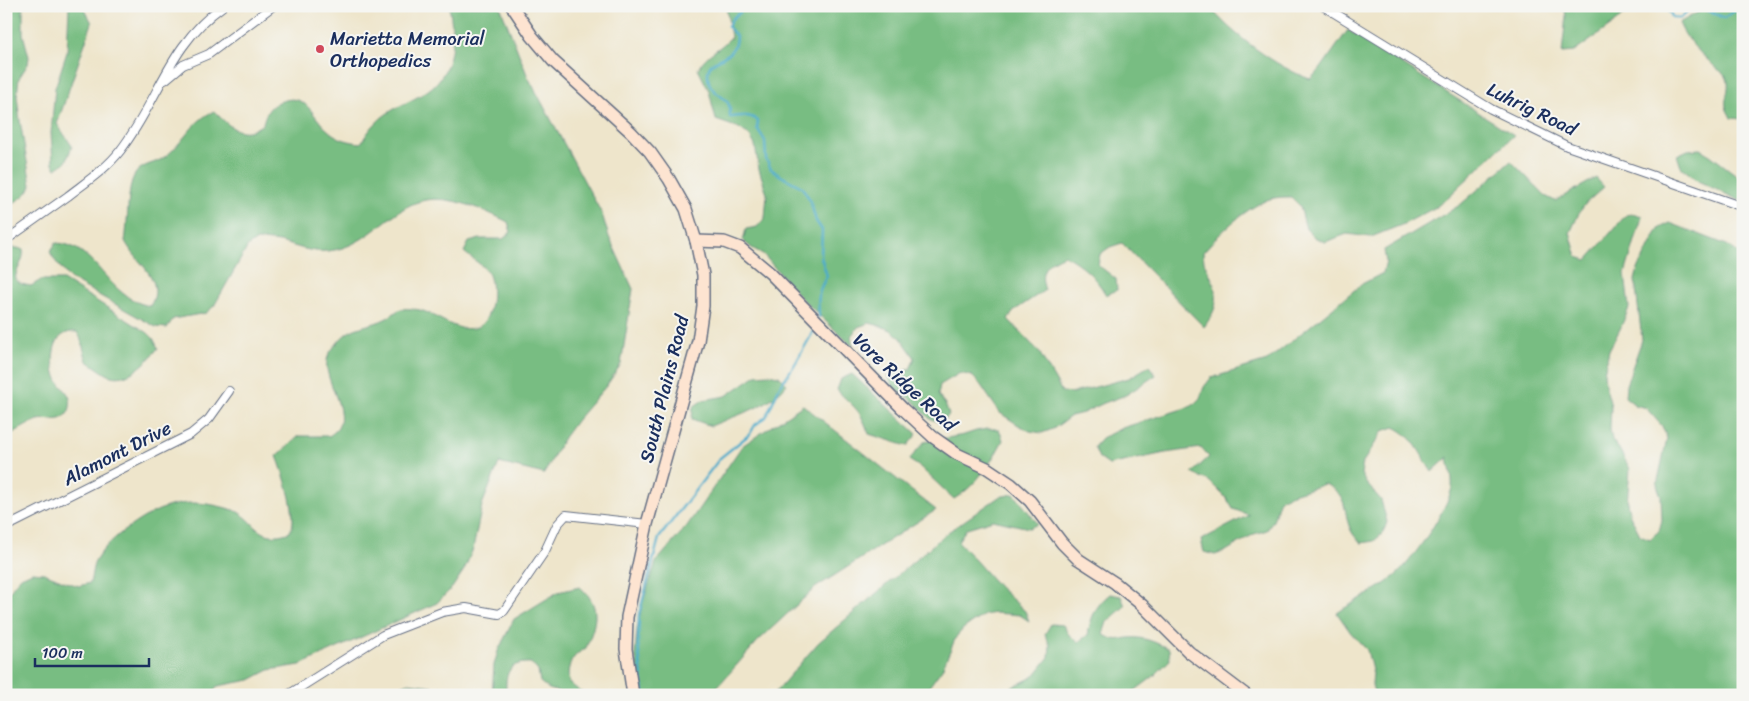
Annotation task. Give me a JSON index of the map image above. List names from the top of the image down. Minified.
{"streets":{"main road":["Vore Ridge Road","South Plains Road"],"street":["Luhrig Road","Alamont Drive"]},"crossings":[["Vore Ridge Road","South Plains Road"]],"places":["Marietta Memorial Orthopedics"],"scale_bar":"100 m"}
